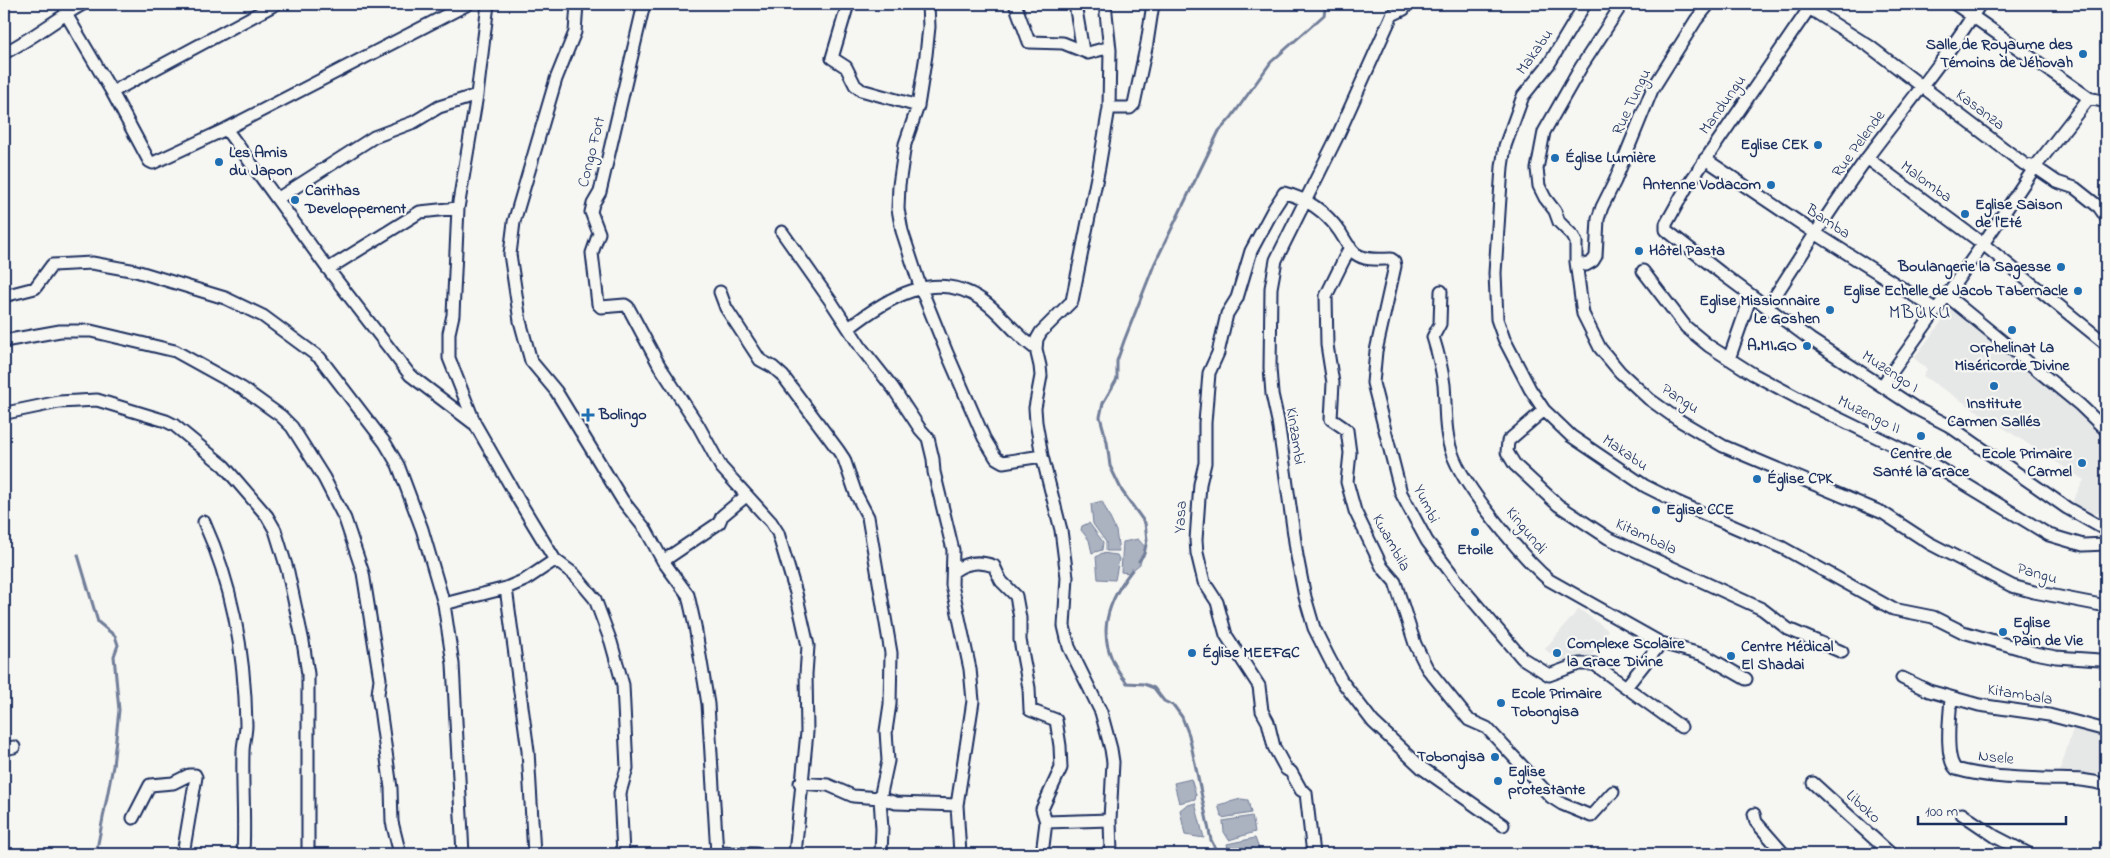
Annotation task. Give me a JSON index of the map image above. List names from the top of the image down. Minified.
{"streets":{"street":["Makabu","Rue Tungu","Mandungu","Kasanza","Rue Pelende","Congo Fort","Malomba","Bamba","Muzengo I","Pangu","Muzengo II","Kinzambi","Yumbi","Yasa","Kingundi","Kitambala","Kwambila","Nsele","Liboko"]},"crossings":[["Makabu","Kitambala"],["Rue Tungu","Pangu"],["Mandungu","Kasanza"],["Mandungu","Bamba"],["Mandungu","Muzengo I"],["Kasanza","Rue Pelende"],["Rue Pelende","Malomba"],["Rue Pelende","Bamba"],["Rue Pelende","Muzengo I"],["Kinzambi","Yasa"],["Yumbi","Kwambila"],["Kitambala","Nsele"]],"districts":["MBUKU"],"places":{"other":["Salle de Royaume des Témoins de Jéhovah","Eglise CEK","Église Lumière","Les Amis du Japon","Antenne Vodacom","Carithas Developpement","Eglise Saison de l'Eté","Hôtel Pasta","Boulangerie la Sagesse","Eglise Echelle de Jacob Tabernacle","Eglise Missionnaire Le Goshen","Orphelinat La Miséricorde Divine","A.MI.GO","Institute Carmen Sallés","Centre de Santé la Grace","Ecole Primaire Carmel","Église CPK","Eglise CCE","Etoile","Eglise Pain de Vie","Église MEEFGC","Complexe Scolaire la Grace Divine","Centre Médical El Shadai","Ecole Primaire Tobongisa","Tobongisa","Eglise protestante"],"health":["Bolingo"]},"scale_bar":"100 m"}
